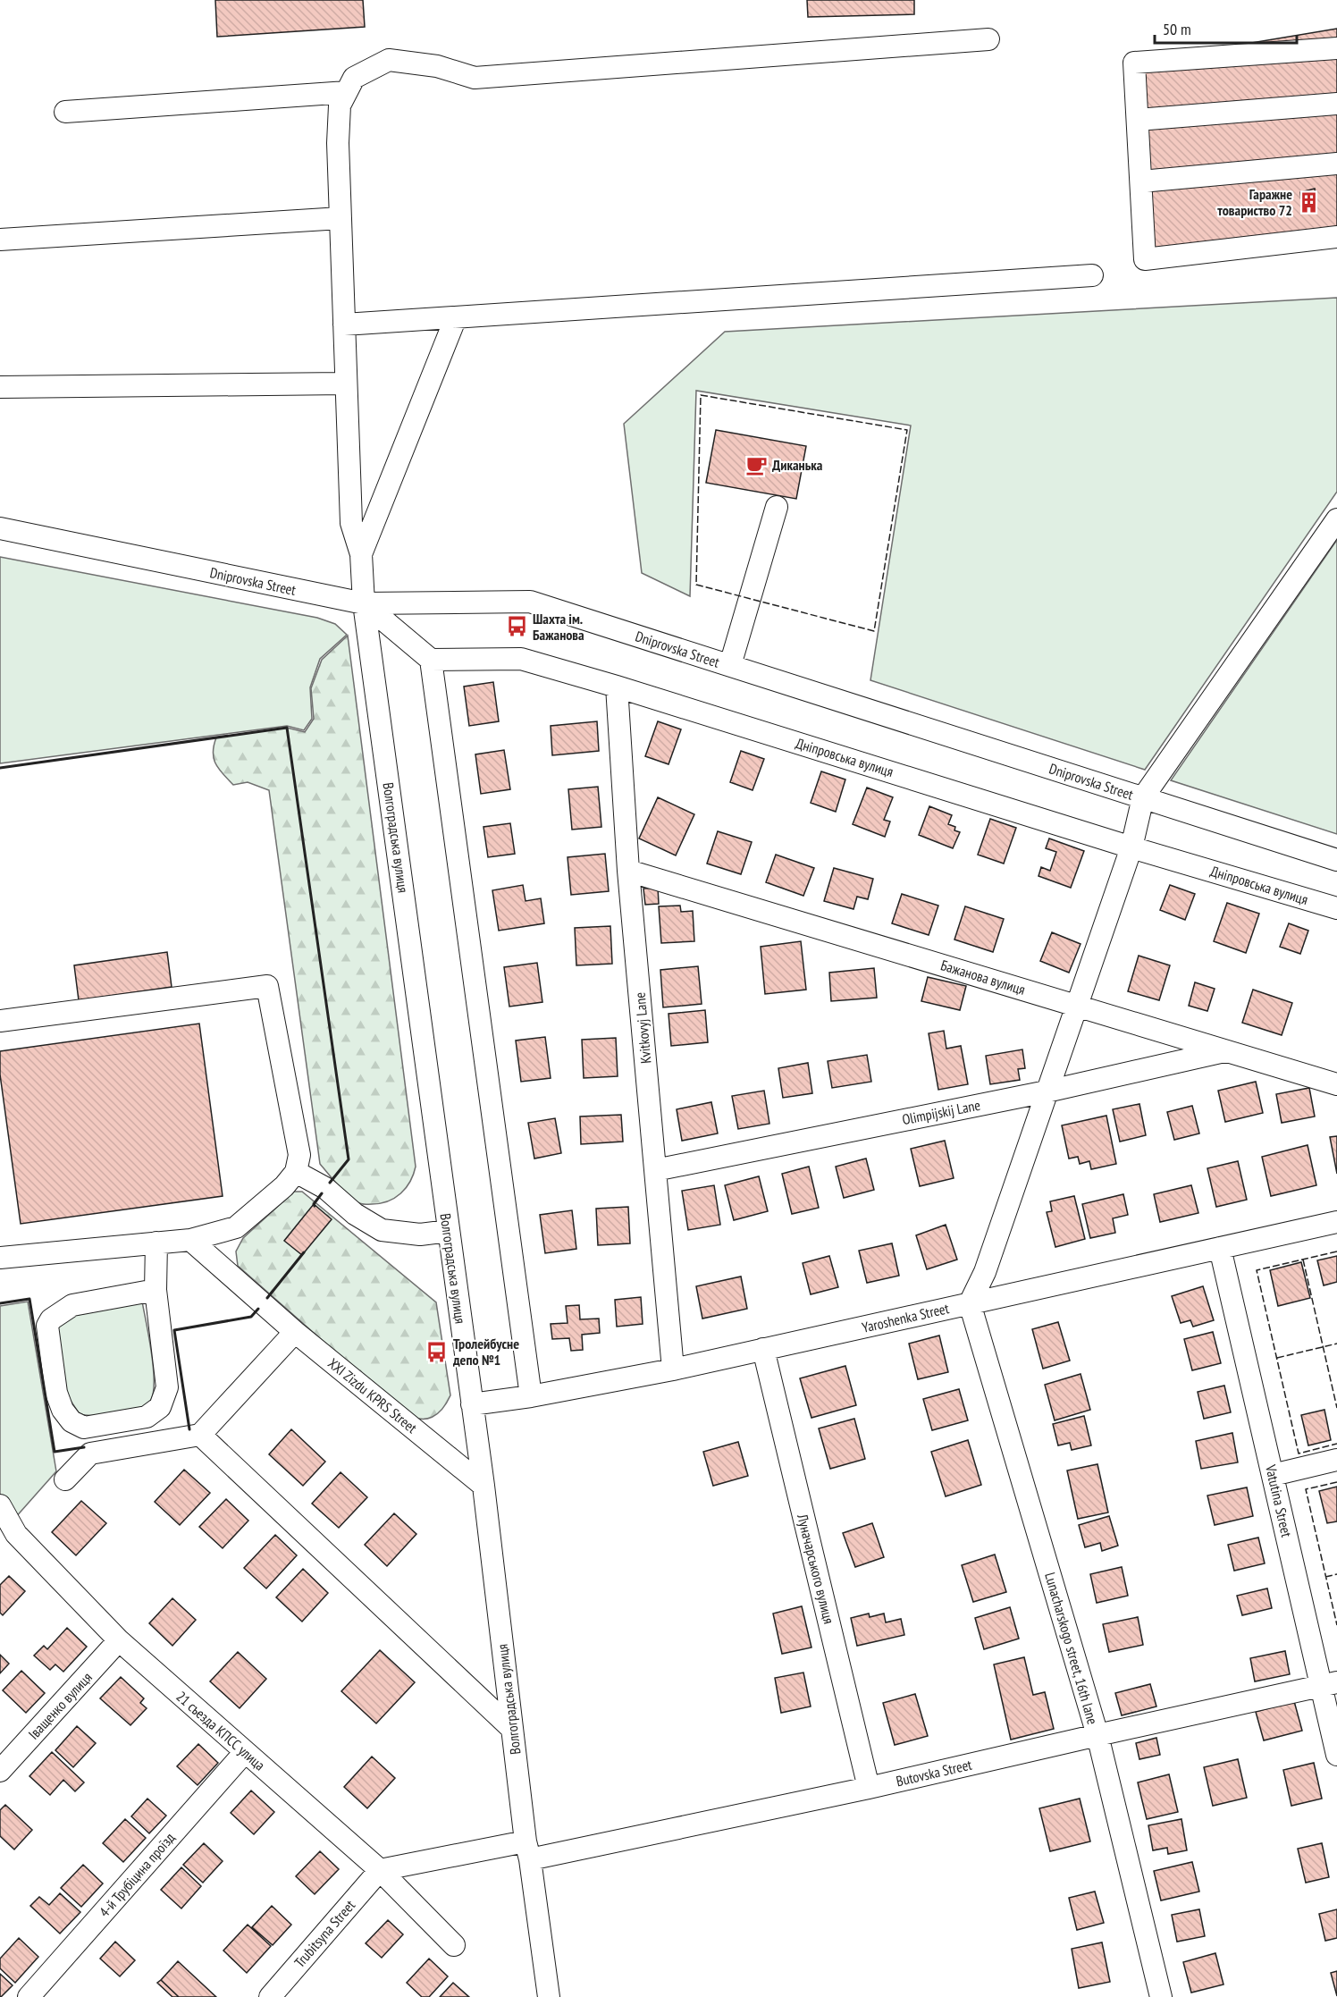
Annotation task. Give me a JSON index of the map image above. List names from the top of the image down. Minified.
{"streets":{"street":["Dniprovska Street","Дніпровська вулиця","Волгоградська вулиця","Бажанова вулиця","Kvitkovyj Lane","Olimpijskij Lane","Yaroshenka Street","XXI Zizdu KPRS Street","Vatutina Street","Луначарського вулиця","Lunacharskogo street, 16th lane","Іващенко вулиця","21 съезда КПСС улица","Butovska Street","4-й Трубіцина проїзд","Trubitsyna Street"]},"crossings":[["Dniprovska Street","Волгоградська вулиця"],["Дніпровська вулиця","Kvitkovyj Lane"],["Волгоградська вулиця","Yaroshenka Street"],["Волгоградська вулиця","XXI Zizdu KPRS Street"],["Волгоградська вулиця","Butovska Street"],["Бажанова вулиця","Kvitkovyj Lane"],["Бажанова вулиця","Olimpijskij Lane"],["Kvitkovyj Lane","Olimpijskij Lane"],["Kvitkovyj Lane","Yaroshenka Street"],["Yaroshenka Street","Vatutina Street"],["Yaroshenka Street","Луначарського вулиця"],["Yaroshenka Street","Lunacharskogo street, 16th lane"],["Vatutina Street","Butovska Street"],["Луначарського вулиця","Butovska Street"],["Lunacharskogo street, 16th lane","Butovska Street"],["Іващенко вулиця","21 съезда КПСС улица"],["21 съезда КПСС улица","Butovska Street"],["21 съезда КПСС улица","4-й Трубіцина проїзд"],["21 съезда КПСС улица","Trubitsyna Street"],["Butovska Street","Trubitsyna Street"]],"places":{"building":["Гаражне товариство 72"],"cafe":["Диканька"],"bus stop":["Шахта ім. Бажанова","Тролейбусне депо №1"]},"scale_bar":"50 m"}
